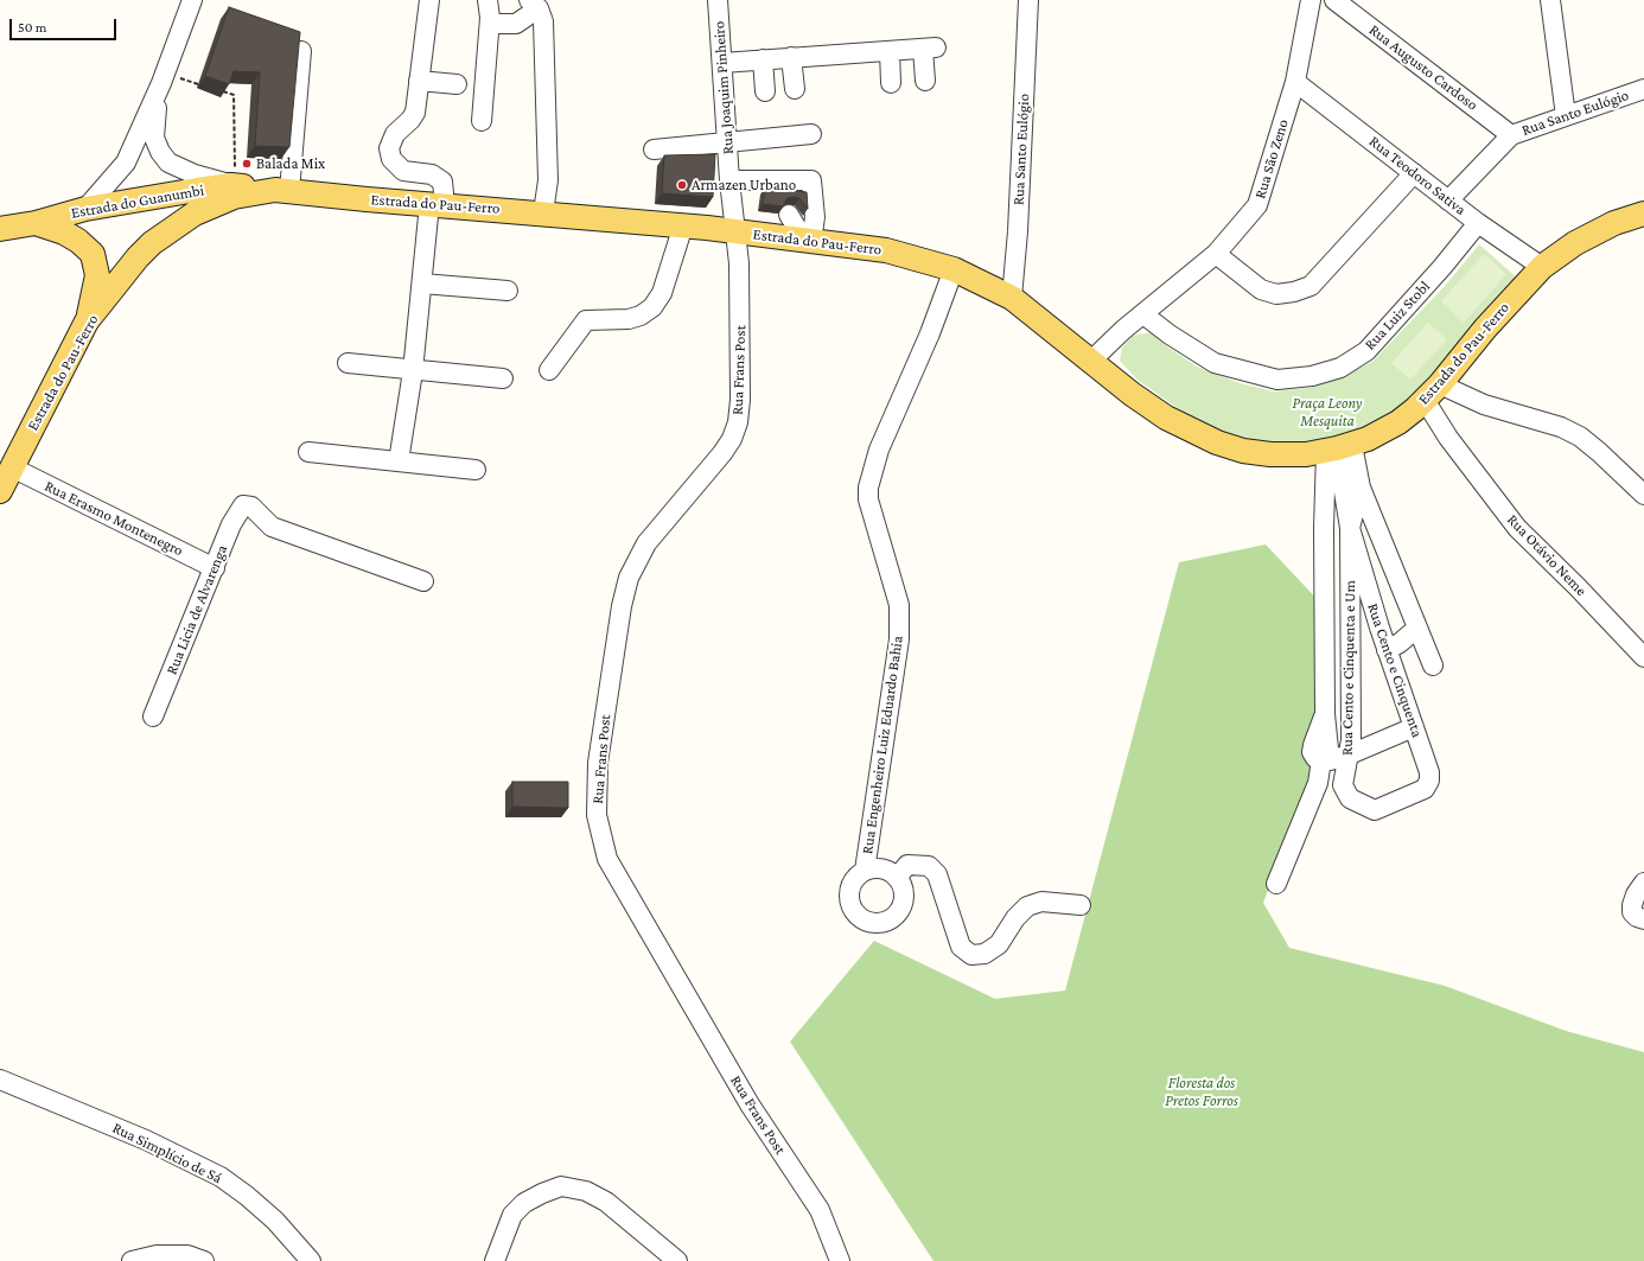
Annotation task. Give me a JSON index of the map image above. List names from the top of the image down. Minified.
{"streets":{"main road":["Estrada do Guanumbi","Estrada do Pau-Ferro"],"street":["Rua Augusto Cardoso","Rua Joaquim Pinheiro","Rua Santo Eulógio","Rua São Zeno","Rua Teodoro Sativa","Rua Luiz Stobl","Rua Frans Post","Rua Erasmo Montenegro","Rua Otávio Neme","Rua Licia de Alvarenga","Rua Cento e Cinquenta e Um","Rua Cento e Cinquenta","Rua Engenheiro Luiz Eduardo Bahia","Rua Simplício de Sá"]},"crossings":[["Rua Augusto Cardoso","Rua Santo Eulógio"],["Rua Joaquim Pinheiro","Estrada do Pau-Ferro"],["Rua Joaquim Pinheiro","Rua Frans Post"],["Rua Santo Eulógio","Rua Teodoro Sativa"],["Rua Santo Eulógio","Estrada do Pau-Ferro"],["Rua São Zeno","Rua Teodoro Sativa"],["Rua São Zeno","Estrada do Pau-Ferro"],["Rua São Zeno","Rua Luiz Stobl"],["Rua Teodoro Sativa","Estrada do Pau-Ferro"],["Rua Teodoro Sativa","Rua Luiz Stobl"],["Estrada do Guanumbi","Estrada do Pau-Ferro"],["Estrada do Pau-Ferro","Rua Frans Post"],["Estrada do Pau-Ferro","Rua Erasmo Montenegro"],["Estrada do Pau-Ferro","Rua Otávio Neme"],["Estrada do Pau-Ferro","Rua Cento e Cinquenta"],["Estrada do Pau-Ferro","Rua Engenheiro Luiz Eduardo Bahia"],["Rua Erasmo Montenegro","Rua Licia de Alvarenga"],["Rua Cento e Cinquenta e Um","Rua Cento e Cinquenta"]],"parks":["Praça Leony Mesquita","Floresta dos Pretos Forros"],"places":["Balada Mix","Armazen Urbano"],"scale_bar":"50 m"}
